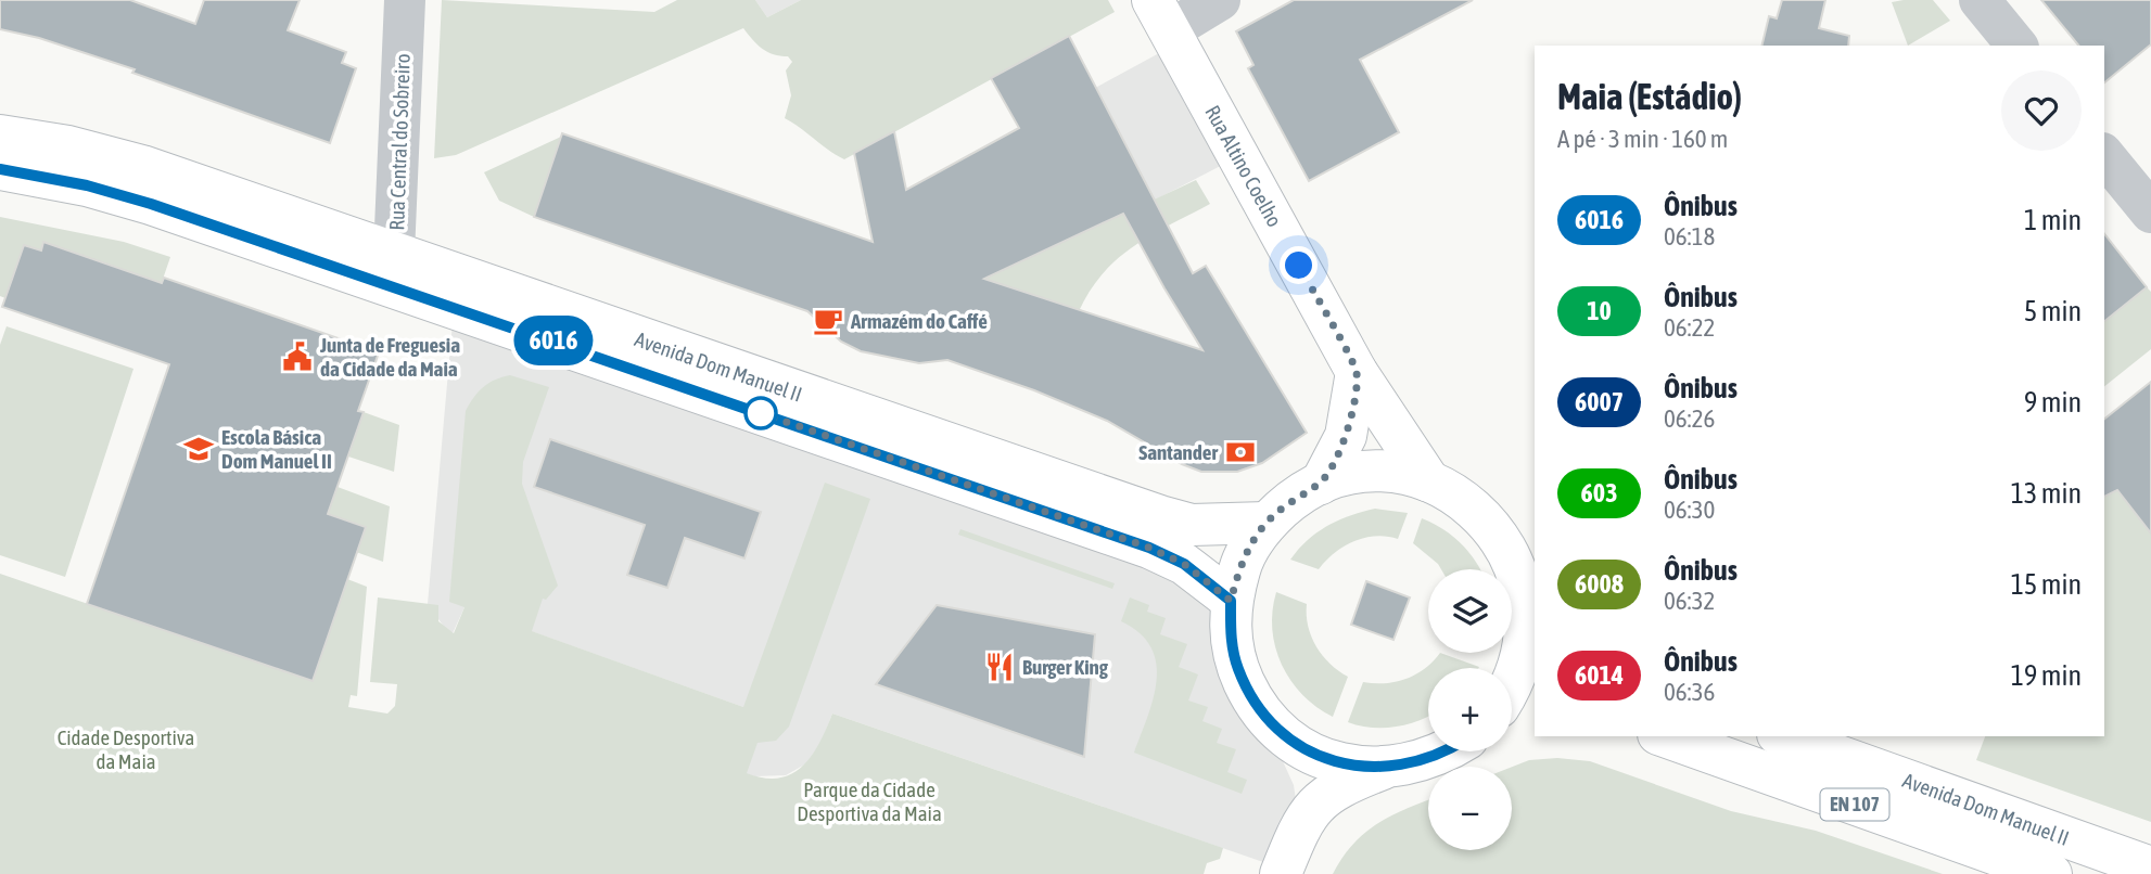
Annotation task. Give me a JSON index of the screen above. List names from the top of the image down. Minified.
{"streets":{"main road":["Rua Altino Coelho","Avenida Dom Manuel II","EN 107"],"street":["Rua Central do Sobreiro"]},"crossings":[["Rua Central do Sobreiro","Avenida Dom Manuel II"]],"parks":["Cidade Desportiva da Maia","Parque da Cidade Desportiva da Maia"],"places":{"cafe":["Armazém do Caffé"],"public building":["Junta de Freguesia da Cidade da Maia"],"school or university":["Escola Básica Dom Manuel II"],"bank":["Santander"],"restaurant":["Burger King"]},"lines":["bus line 6016"],"page":{"on_map":"6016","heading":["Maia (Estádio)","A pé · 3 min · 160 m"],"list":[{"mark":"6016","name":"Ônibus","note":"06:18","value":"1 min"},{"mark":"10","name":"Ônibus","note":"06:22","value":"5 min"},{"mark":"6007","name":"Ônibus","note":"06:26","value":"9 min"},{"mark":"603","name":"Ônibus","note":"06:30","value":"13 min"},{"mark":"6008","name":"Ônibus","note":"06:32","value":"15 min"},{"mark":"6014","name":"Ônibus","note":"06:36","value":"19 min"}],"map_buttons":["+","−"]}}
